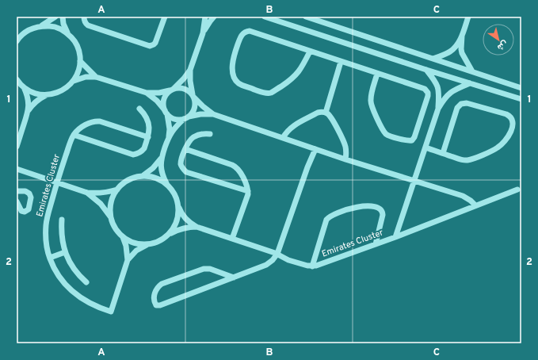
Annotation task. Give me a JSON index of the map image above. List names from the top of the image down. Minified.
{"streets":{"street":["Emirates Cluster"]},"north":"bottom right","grid":{"columns":["A","B","C"],"rows":["1","2"]}}
